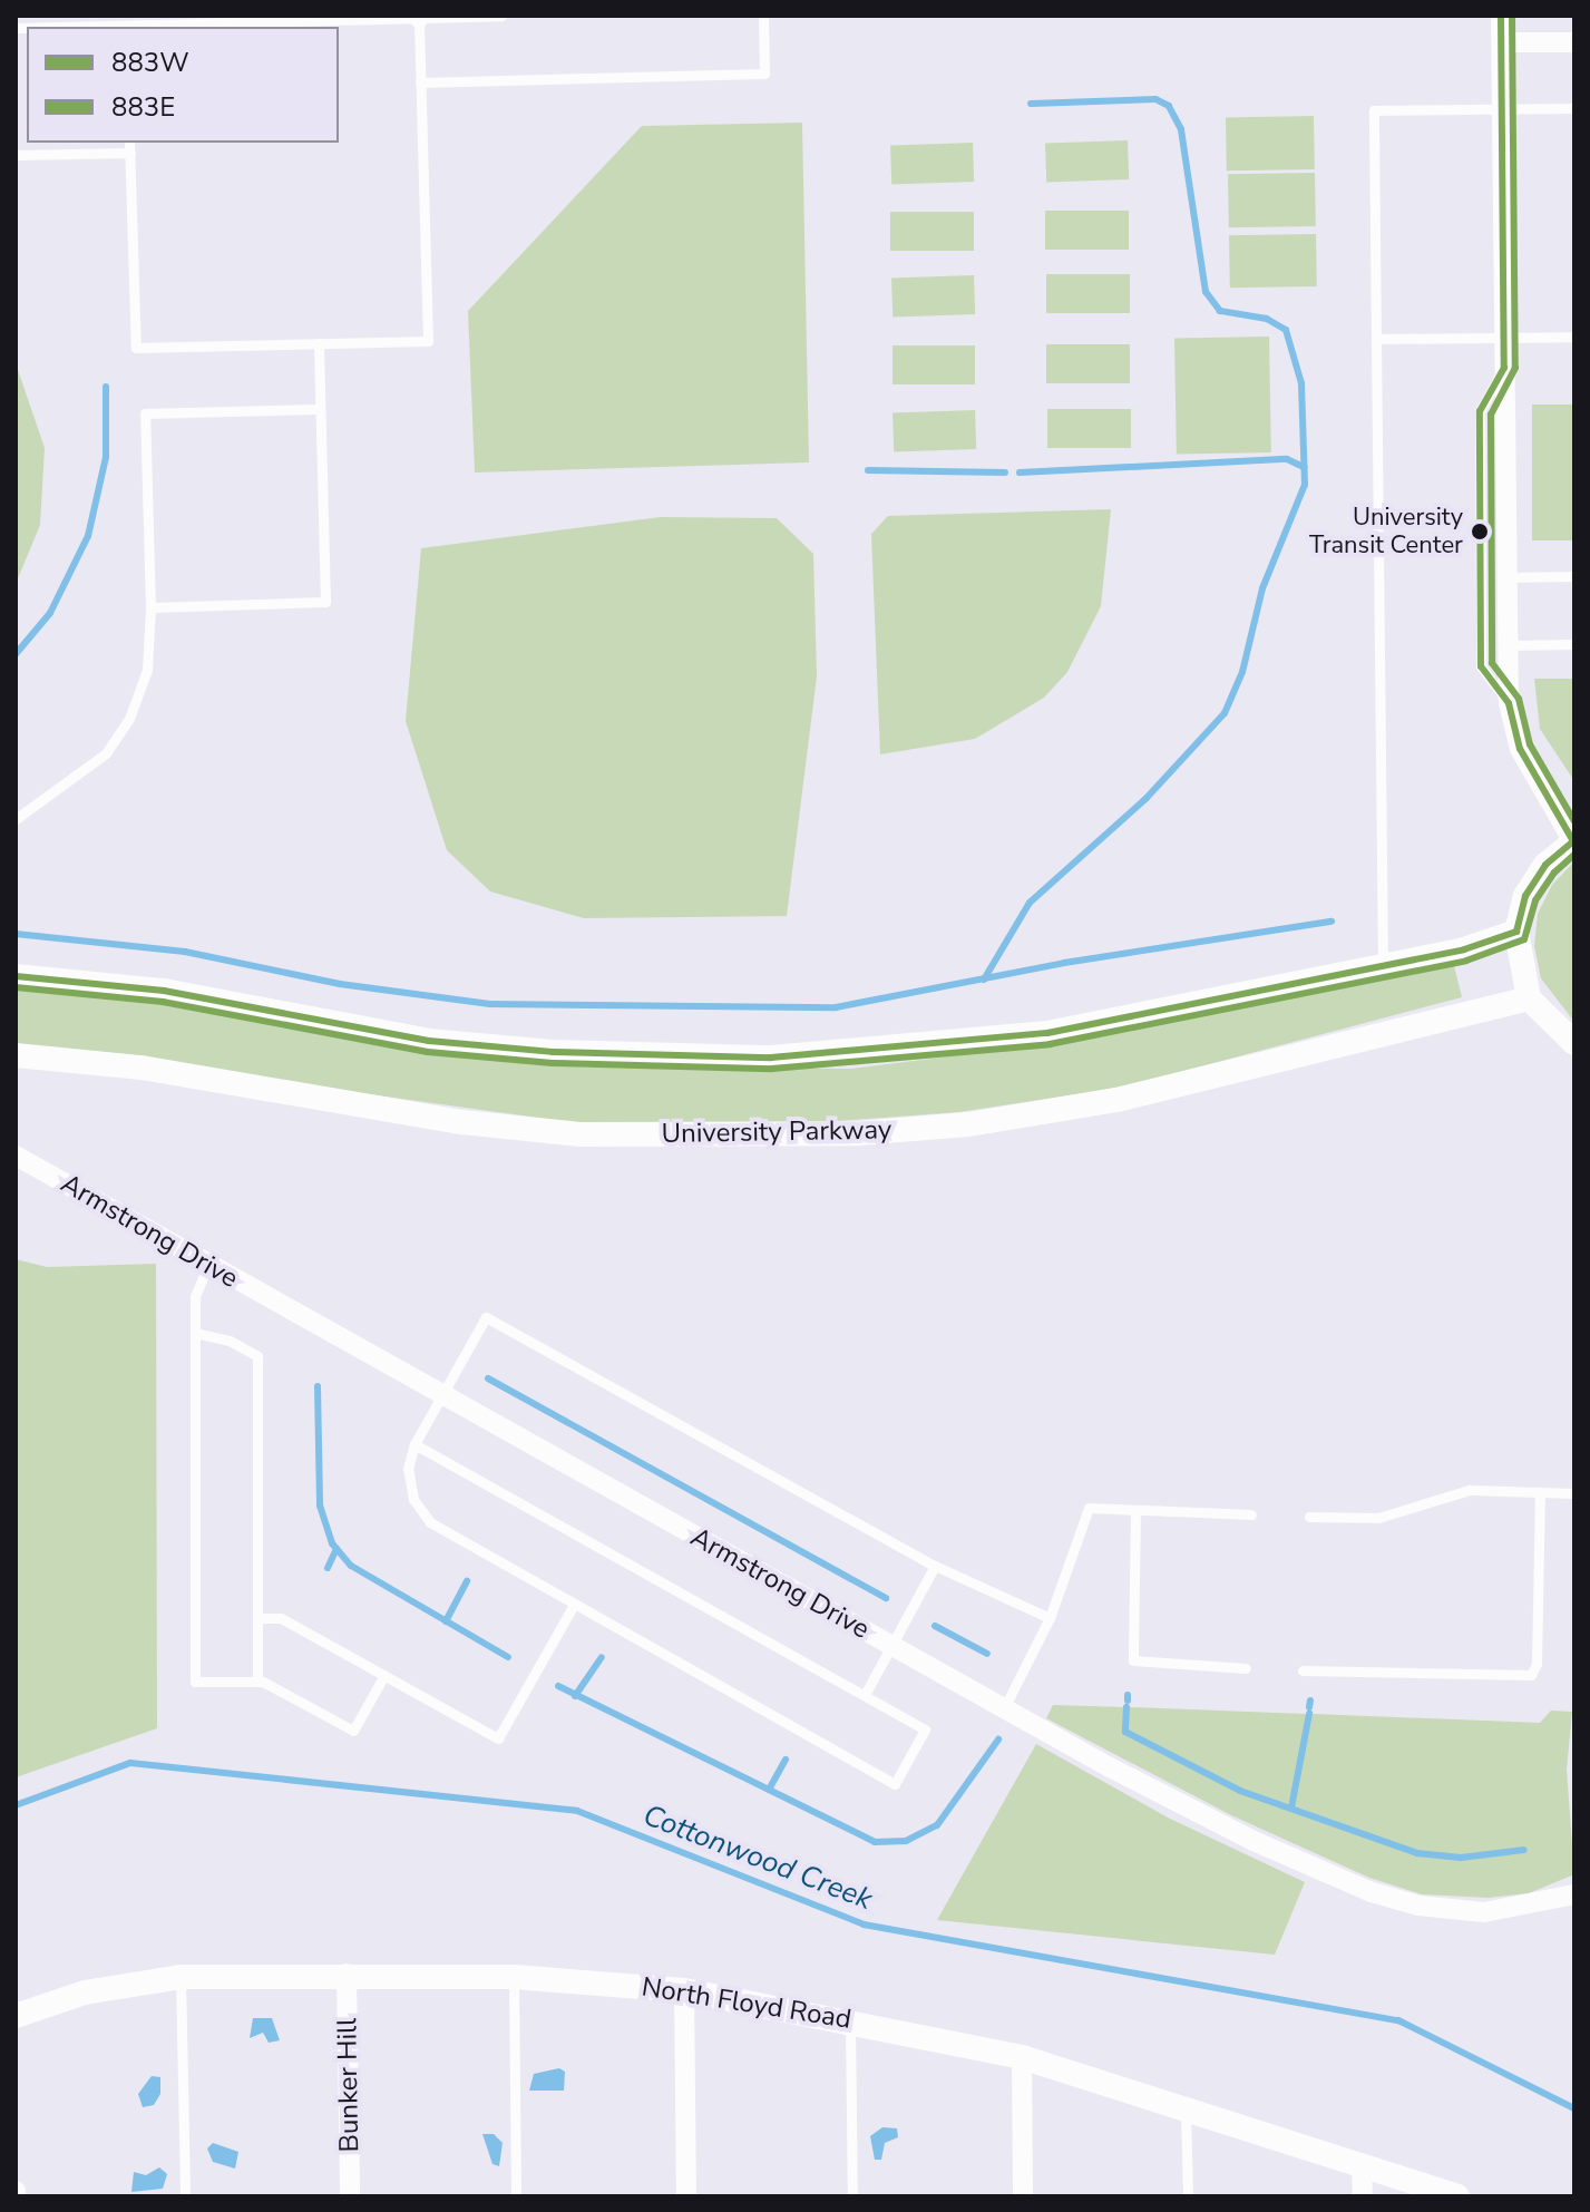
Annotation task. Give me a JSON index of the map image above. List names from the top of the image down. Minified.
{"streets":{"street":["University Parkway","Armstrong Drive","North Floyd Road","Bunker Hill"]},"crossings":[["North Floyd Road","Bunker Hill"]],"water":["Cottonwood Creek"],"places":["University Transit Center"],"lines":["transit line 883W","transit line 883E"],"legend":["883W","883E"]}
